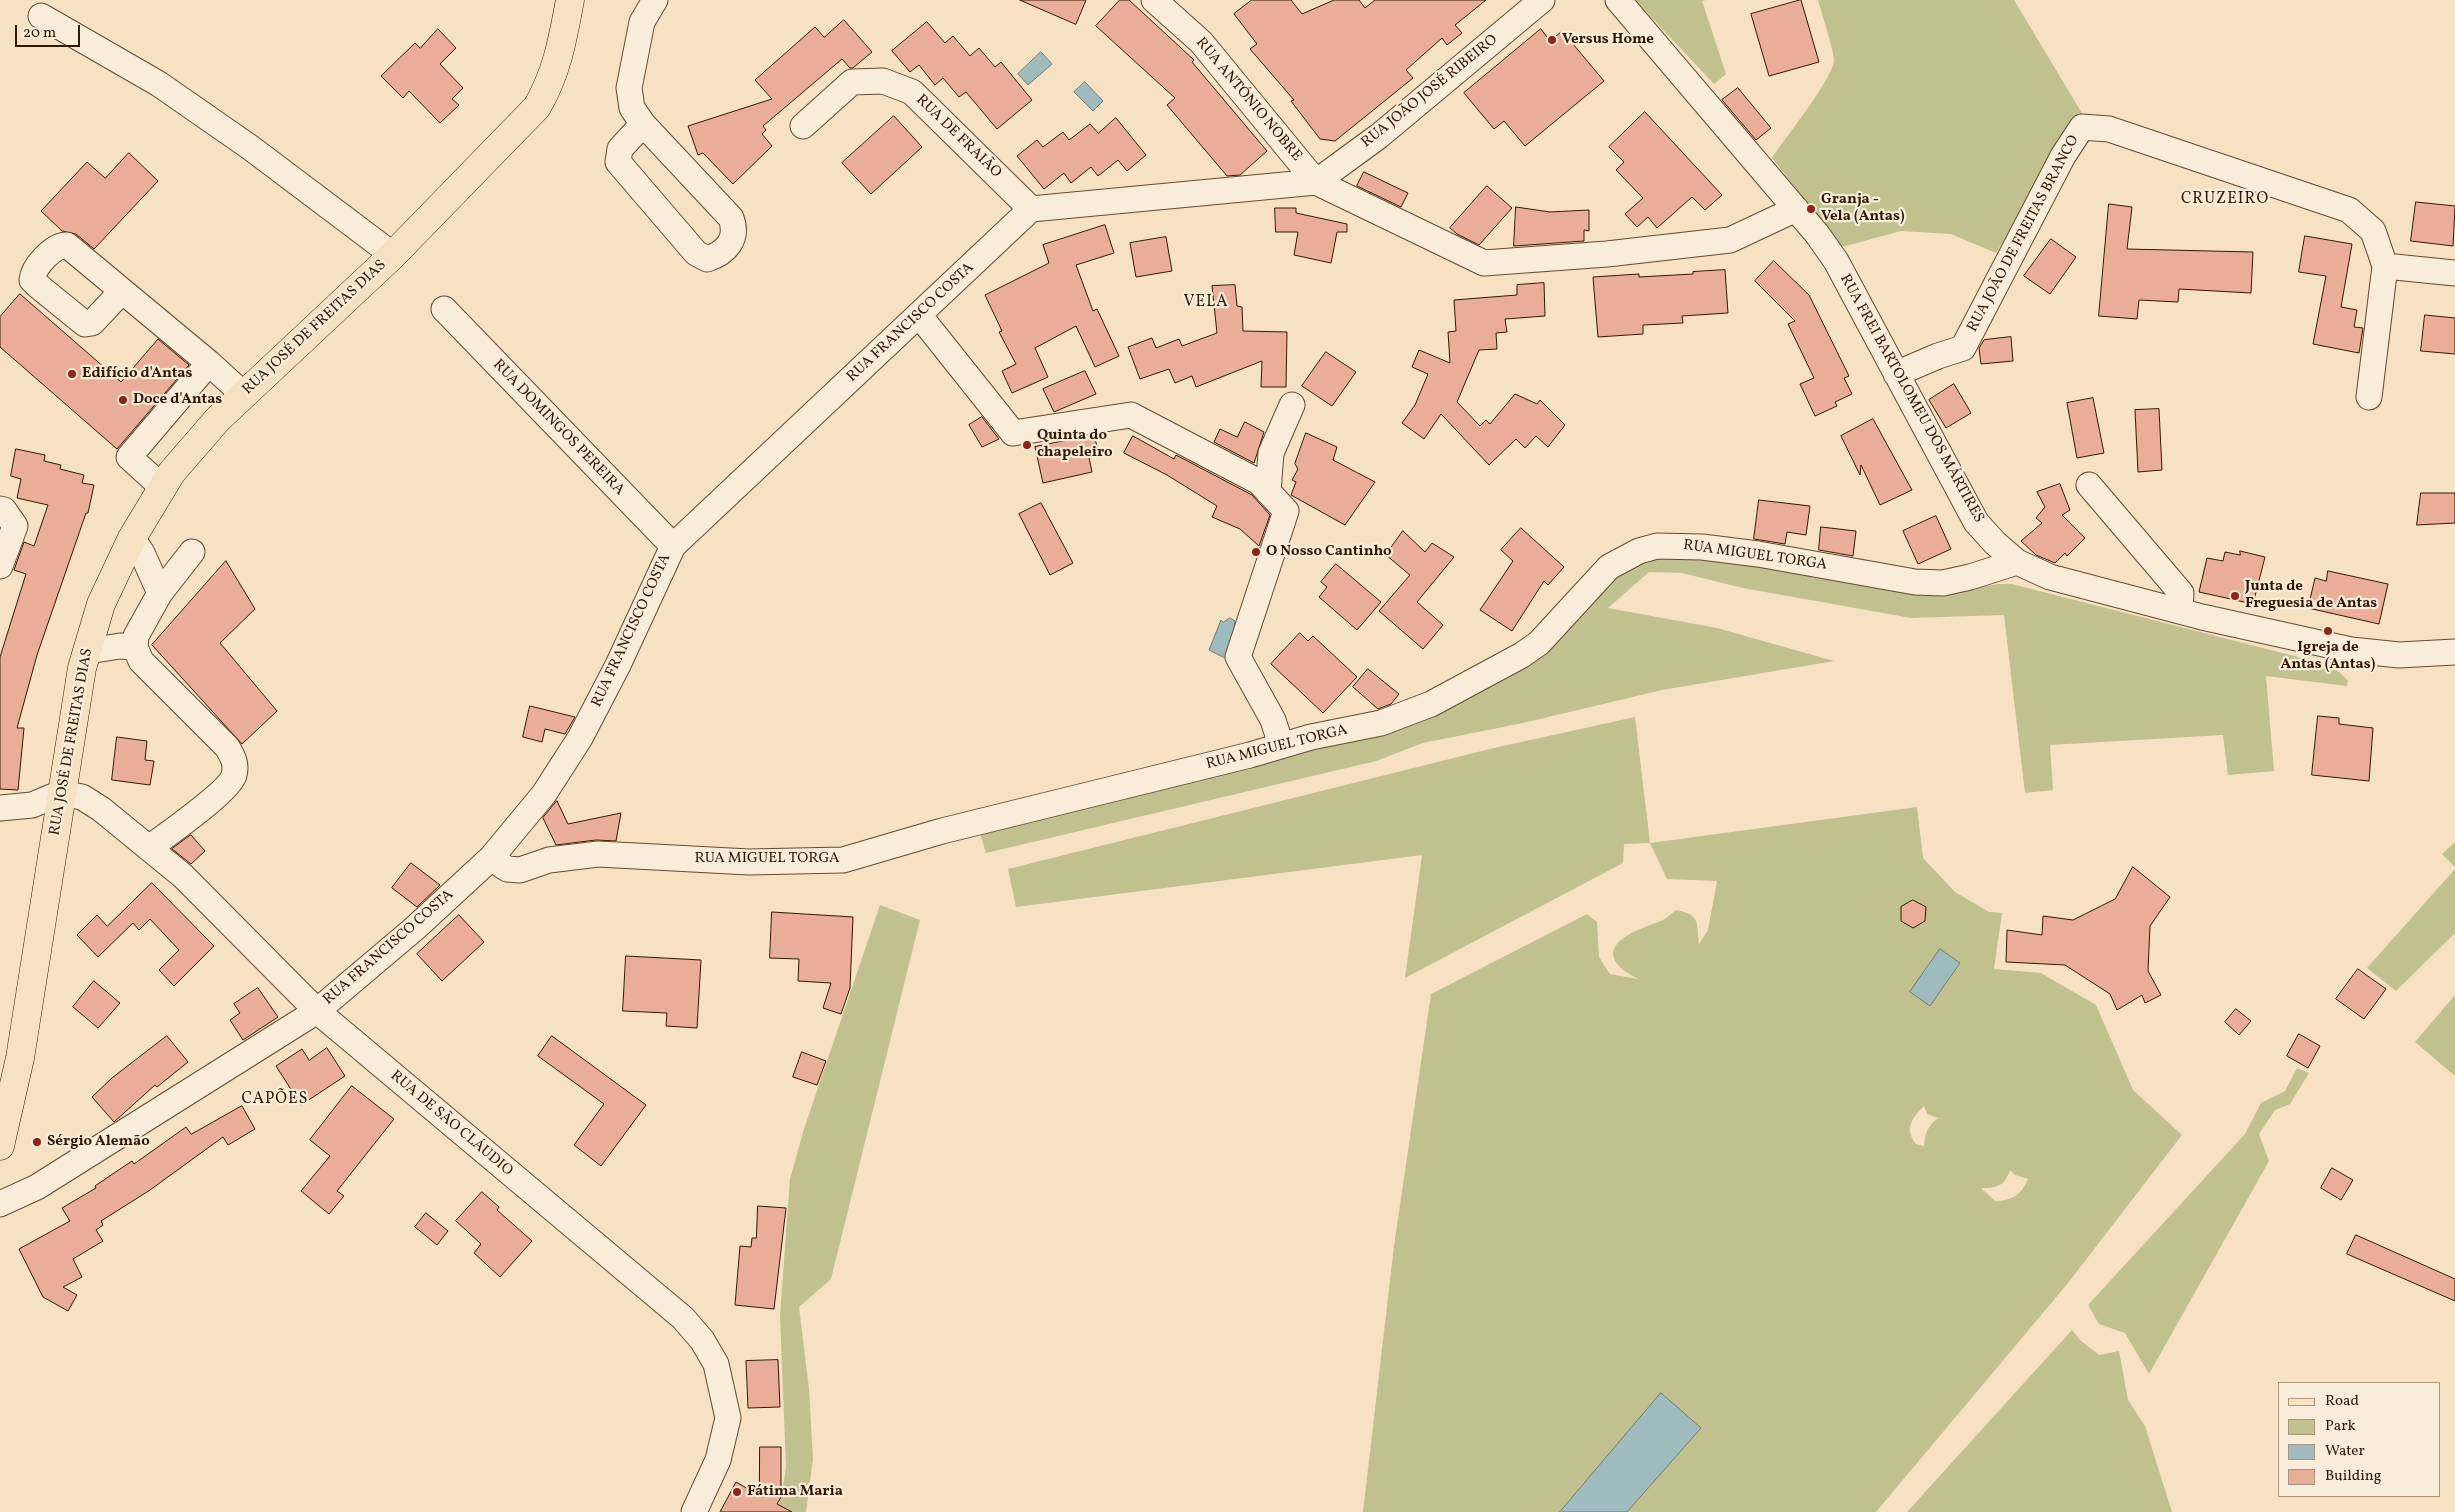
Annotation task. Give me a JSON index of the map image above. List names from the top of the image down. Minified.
{"streets":{"main road":["RUA JOSÉ DE FREITAS DIAS"],"street":["RUA JOÃO JOSÉ RIBEIRO","RUA ANTÓNIO NOBRE","RUA DE FRAIÃO","RUA JOÃO DE FREITAS BRANCO","RUA FRANCISCO COSTA","RUA FREI BARTOLOMEU DOS MÁRTIRES","RUA DOMINGOS PEREIRA","RUA MIGUEL TORGA","RUA DE SÃO CLÁUDIO"]},"crossings":[["RUA JOÃO JOSÉ RIBEIRO","RUA ANTÓNIO NOBRE"],["RUA DE FRAIÃO","RUA FRANCISCO COSTA"],["RUA JOÃO DE FREITAS BRANCO","RUA FREI BARTOLOMEU DOS MÁRTIRES"],["RUA FRANCISCO COSTA","RUA DOMINGOS PEREIRA"],["RUA FRANCISCO COSTA","RUA MIGUEL TORGA"],["RUA FRANCISCO COSTA","RUA DE SÃO CLÁUDIO"],["RUA JOSÉ DE FREITAS DIAS","RUA DE SÃO CLÁUDIO"],["RUA FREI BARTOLOMEU DOS MÁRTIRES","RUA MIGUEL TORGA"]],"districts":["CRUZEIRO","VELA","CAPÕES"],"places":["Versus Home","Granja - Vela (Antas)","Edifício d'Antas","Doce d'Antas","Quinta do chapeleiro","O Nosso Cantinho","Junta de Freguesia de Antas","Igreja de Antas (Antas)","Sérgio Alemão","Fátima Maria"],"legend":["Road","Park","Water","Building"],"scale_bar":"20 m"}
